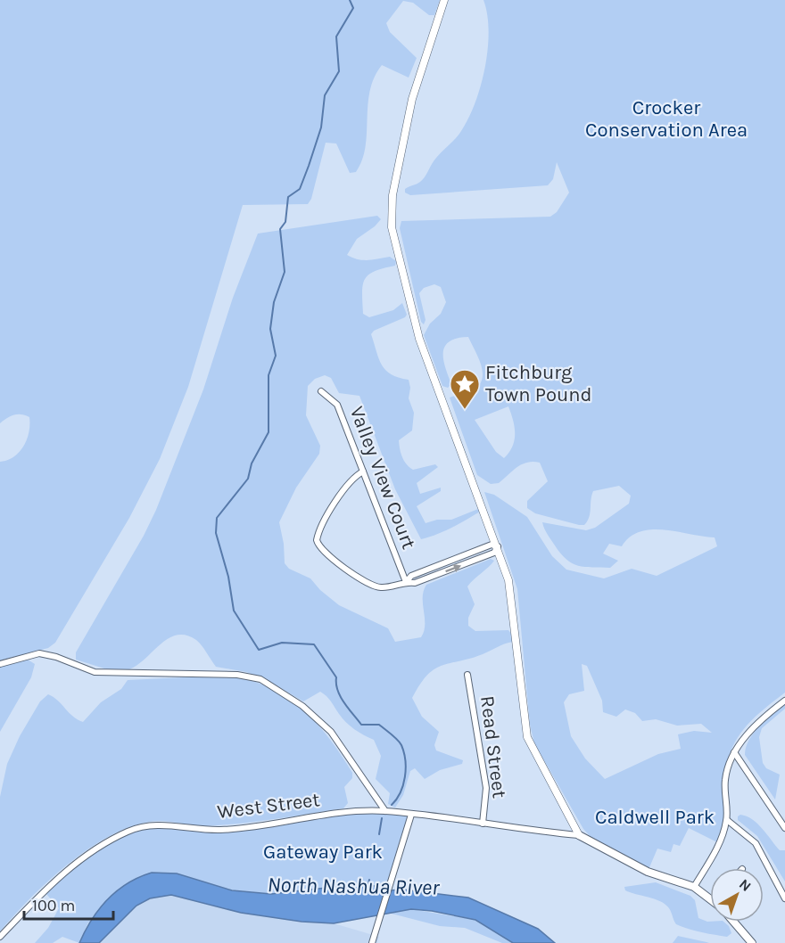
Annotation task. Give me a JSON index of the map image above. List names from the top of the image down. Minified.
{"streets":{"street":["Valley View Court","Read Street","West Street"]},"crossings":[["Read Street","West Street"]],"water":["North Nashua River"],"parks":["Crocker Conservation Area","Caldwell Park","Gateway Park"],"places":{"place":["Fitchburg Town Pound"]},"scale_bar":"100 m","north":"top right"}
